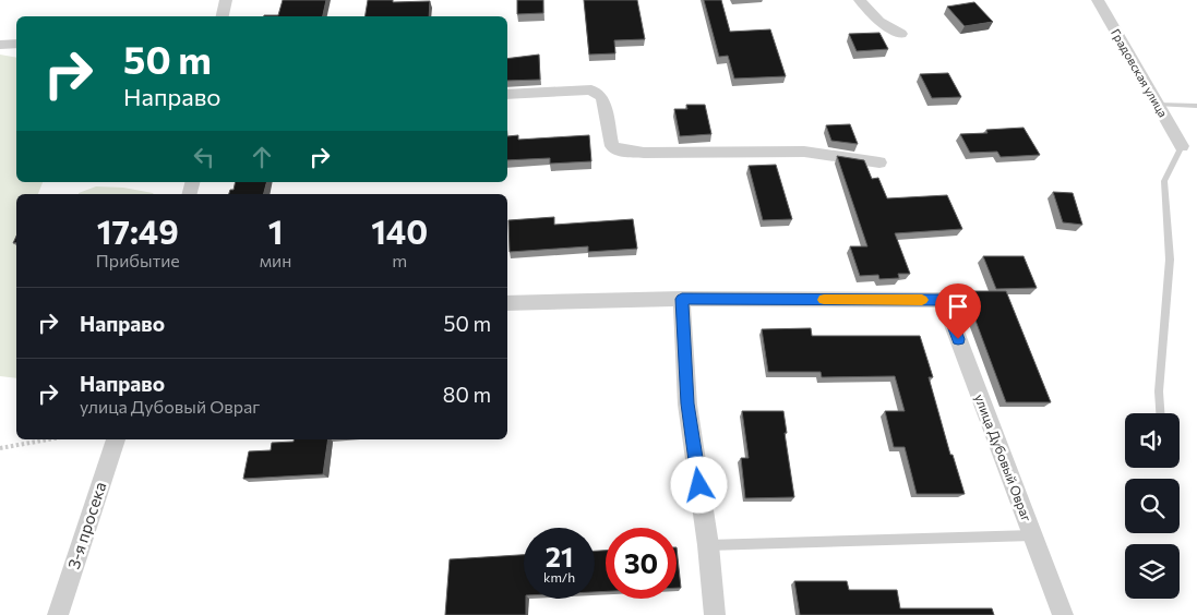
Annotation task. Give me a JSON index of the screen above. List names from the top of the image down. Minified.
{"streets":{"street":["Градовская улица","улица Дубовый Овраг","3-я просека"]},"page":{"turn":["50 m","Направо"],"eta":["17:49","Прибытие","1","мин","140","m"],"list":[{"name":"Направо","value":"50 m"},{"name":"Направо","note":"улица Дубовый Овраг","value":"80 m"}],"speed":"21 km/h","limit":"30"}}
